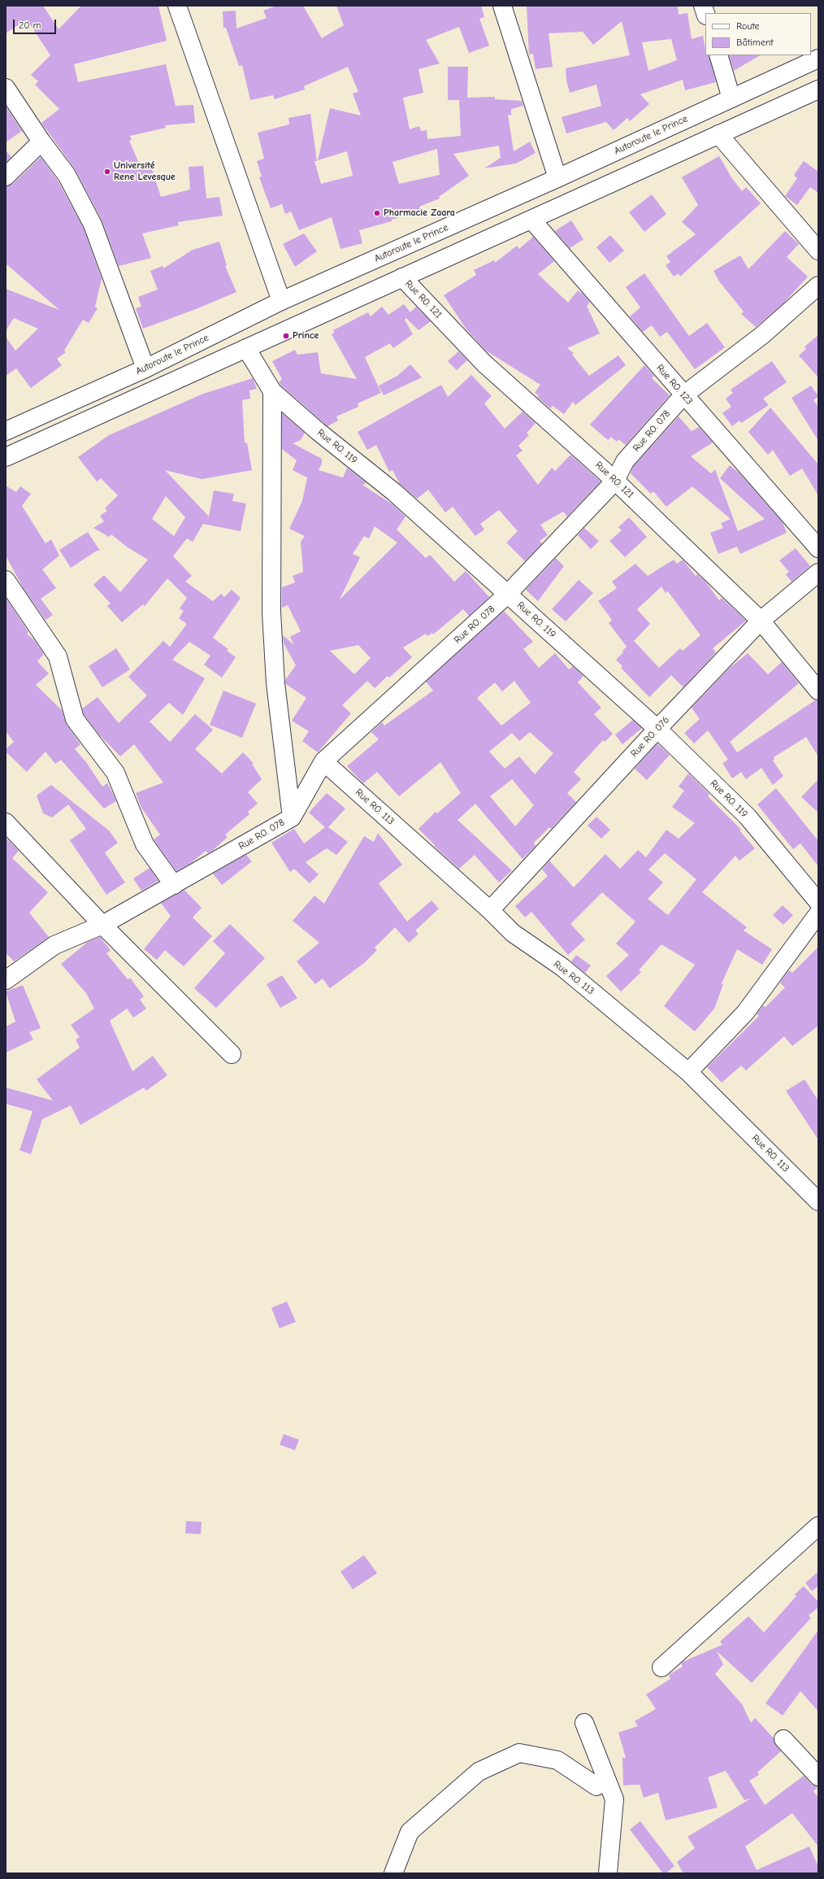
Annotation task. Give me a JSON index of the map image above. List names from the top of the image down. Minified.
{"streets":{"street":["Autoroute le Prince","Rue RO. 121","Rue RO. 123","Rue RO. 078","Rue RO. 119","Rue RO. 076","Rue RO. 113"]},"crossings":[["Rue RO. 121","Rue RO. 078"],["Rue RO. 121","Rue RO. 076"],["Rue RO. 123","Rue RO. 078"],["Rue RO. 078","Rue RO. 119"],["Rue RO. 078","Rue RO. 113"],["Rue RO. 119","Rue RO. 076"],["Rue RO. 076","Rue RO. 113"]],"places":["Université Rene Levesque","Pharmacie Zaara","Prince"],"legend":["Route","Bâtiment"],"scale_bar":"20 m"}
